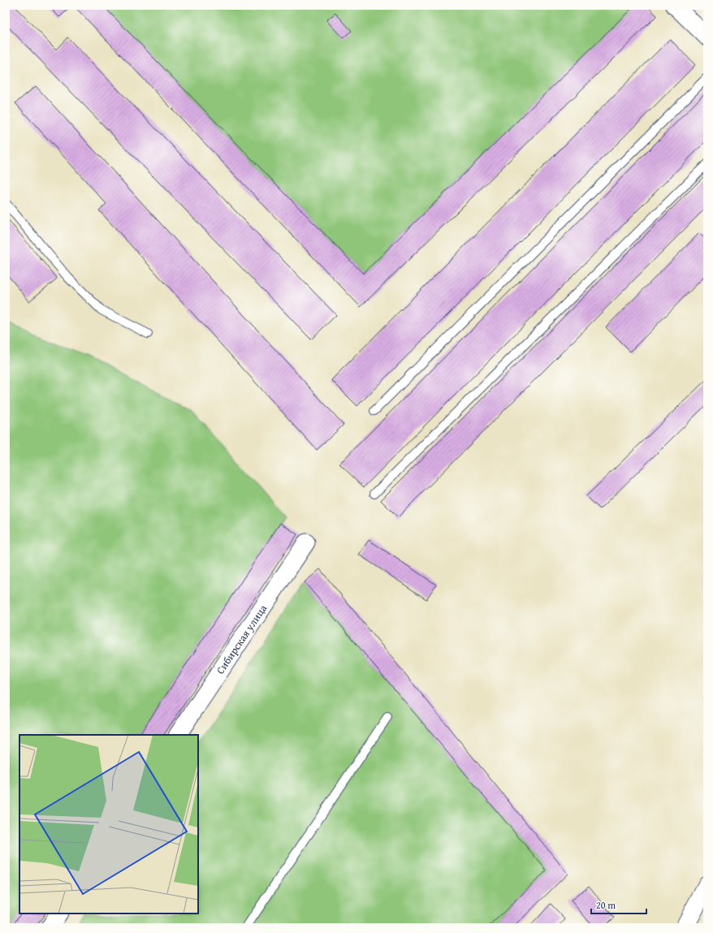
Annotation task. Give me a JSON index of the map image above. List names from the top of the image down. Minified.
{"streets":{"street":["Сибирская улица"]},"scale_bar":"20 m"}
